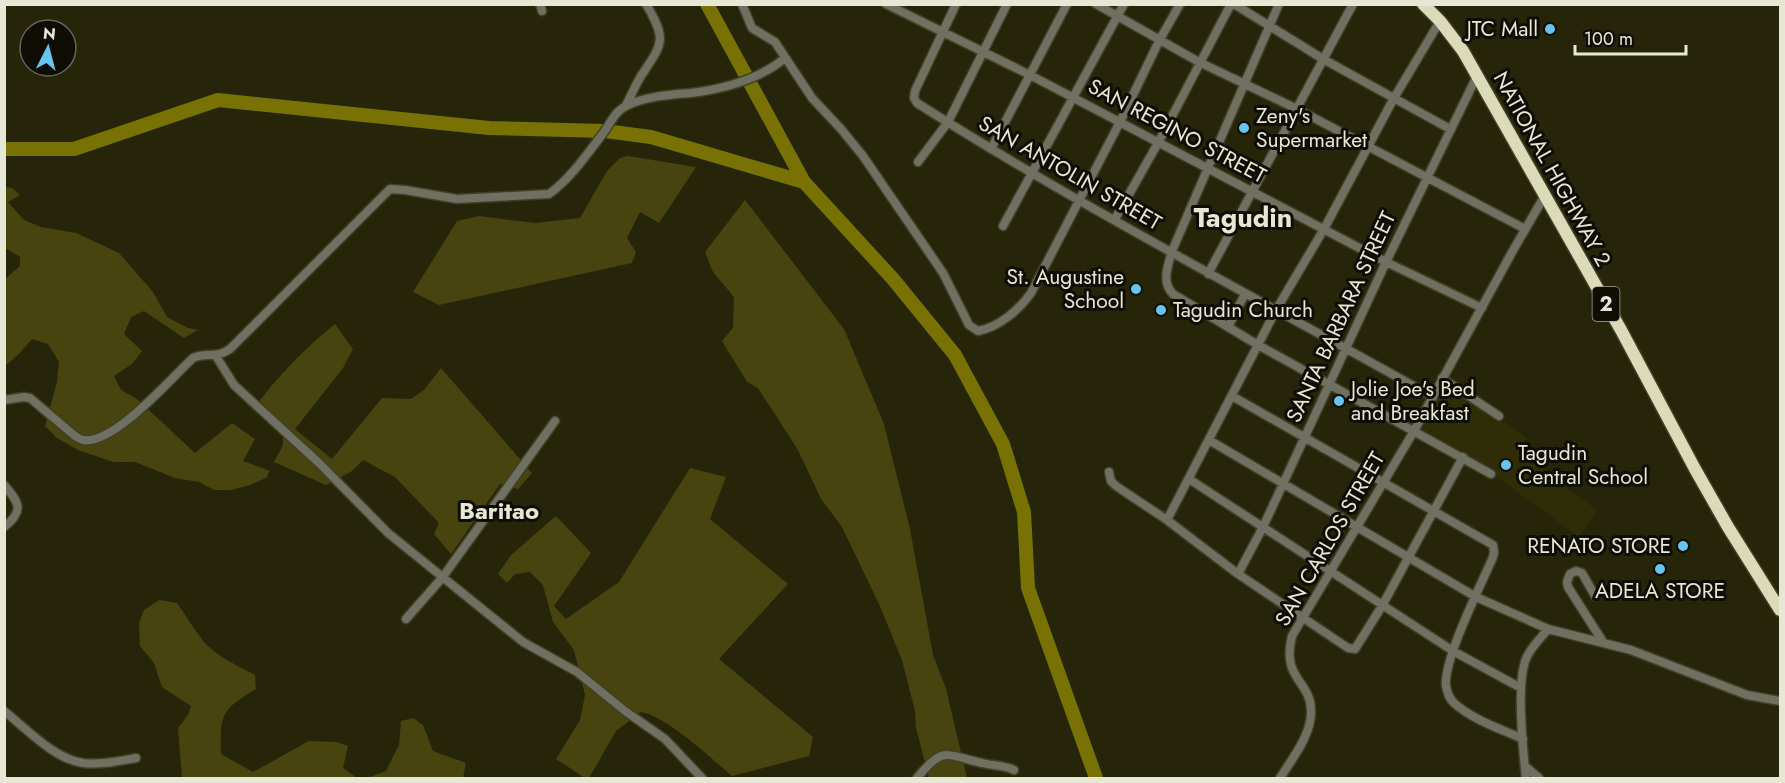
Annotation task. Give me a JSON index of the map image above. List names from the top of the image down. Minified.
{"streets":{"highway":["NATIONAL HIGHWAY 2","2"],"street":["SAN REGINO STREET","SAN ANTOLIN STREET","SANTA BARBARA STREET","SAN CARLOS STREET"]},"crossings":[["SAN REGINO STREET","SAN ANTOLIN STREET"],["SAN REGINO STREET","SANTA BARBARA STREET"],["SAN REGINO STREET","SAN CARLOS STREET"],["NATIONAL HIGHWAY 2","SANTA BARBARA STREET"],["NATIONAL HIGHWAY 2","SAN CARLOS STREET"],["SAN ANTOLIN STREET","SANTA BARBARA STREET"],["SAN ANTOLIN STREET","SAN CARLOS STREET"]],"districts":["Tagudin","Baritao"],"places":["JTC Mall","Zeny's Supermarket","St. Augustine School","Tagudin Church","Jolie Joe's Bed and Breakfast","Tagudin Central School","RENATO STORE","ADELA STORE"],"scale_bar":"100 m","north":"top"}
